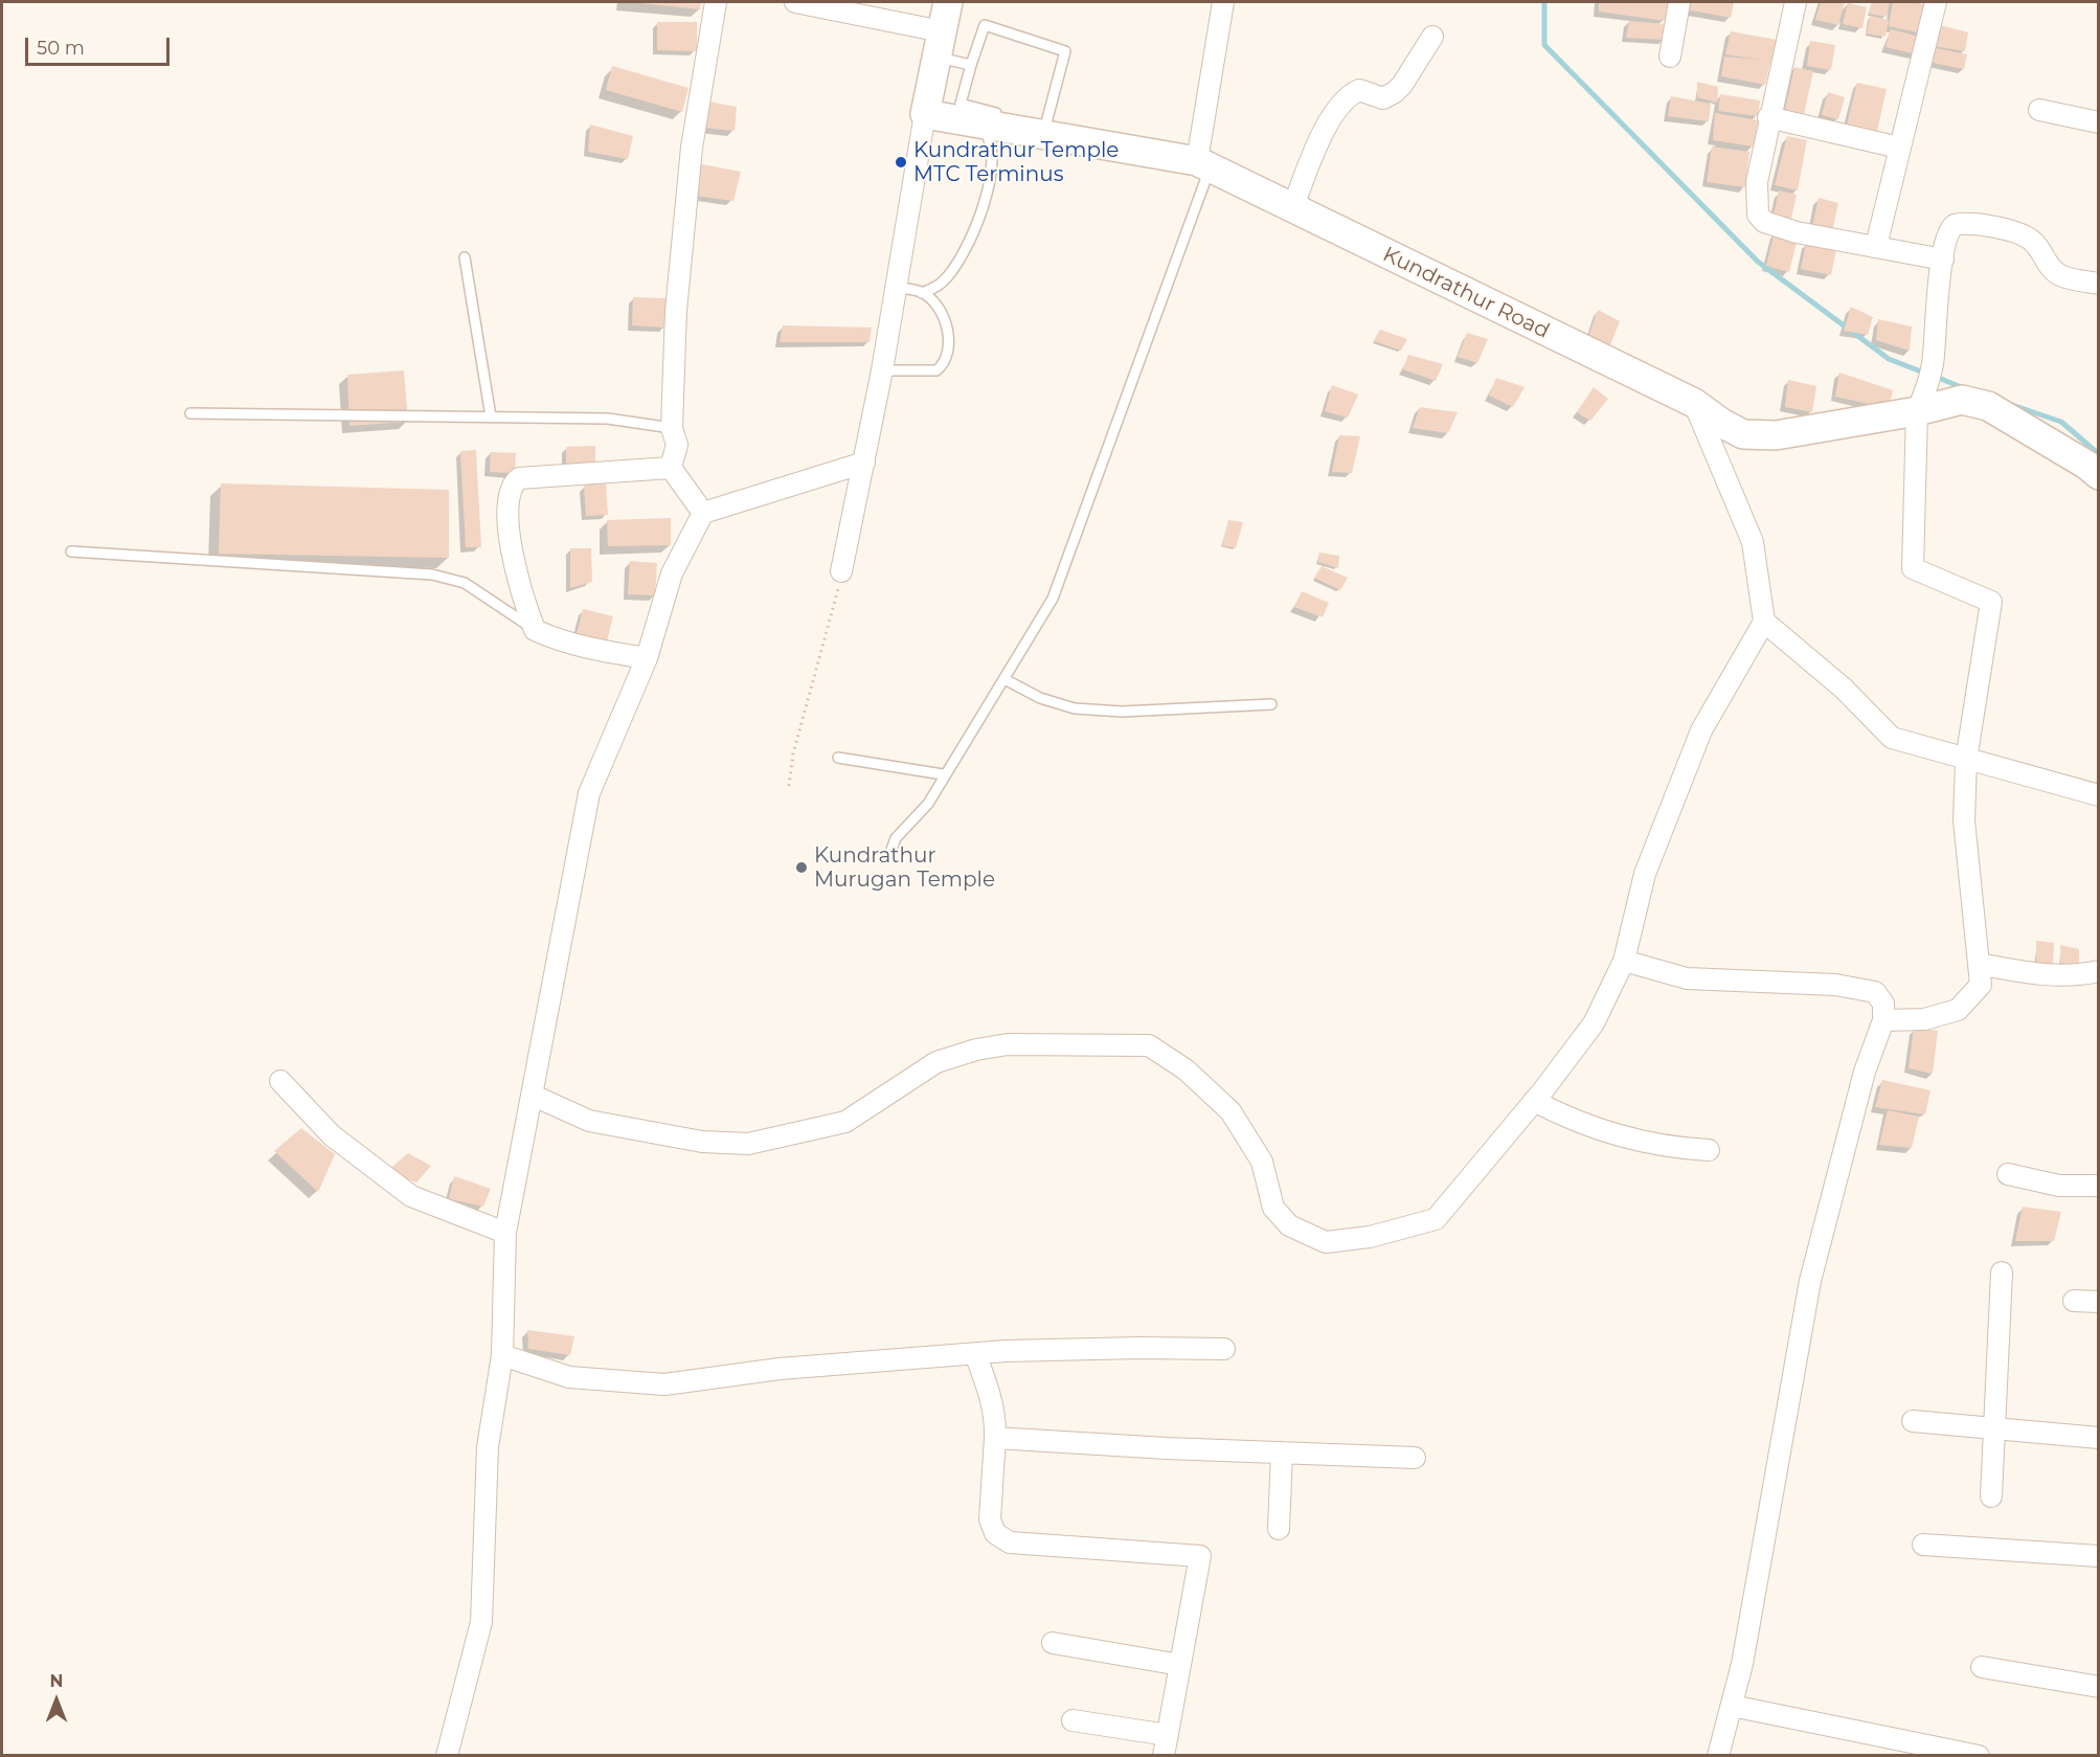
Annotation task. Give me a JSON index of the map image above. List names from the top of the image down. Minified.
{"streets":{"street":["Kundrathur Road"]},"places":["Kundrathur Temple MTC Terminus","Kundrathur Murugan Temple"],"scale_bar":"50 m","north":"top"}
